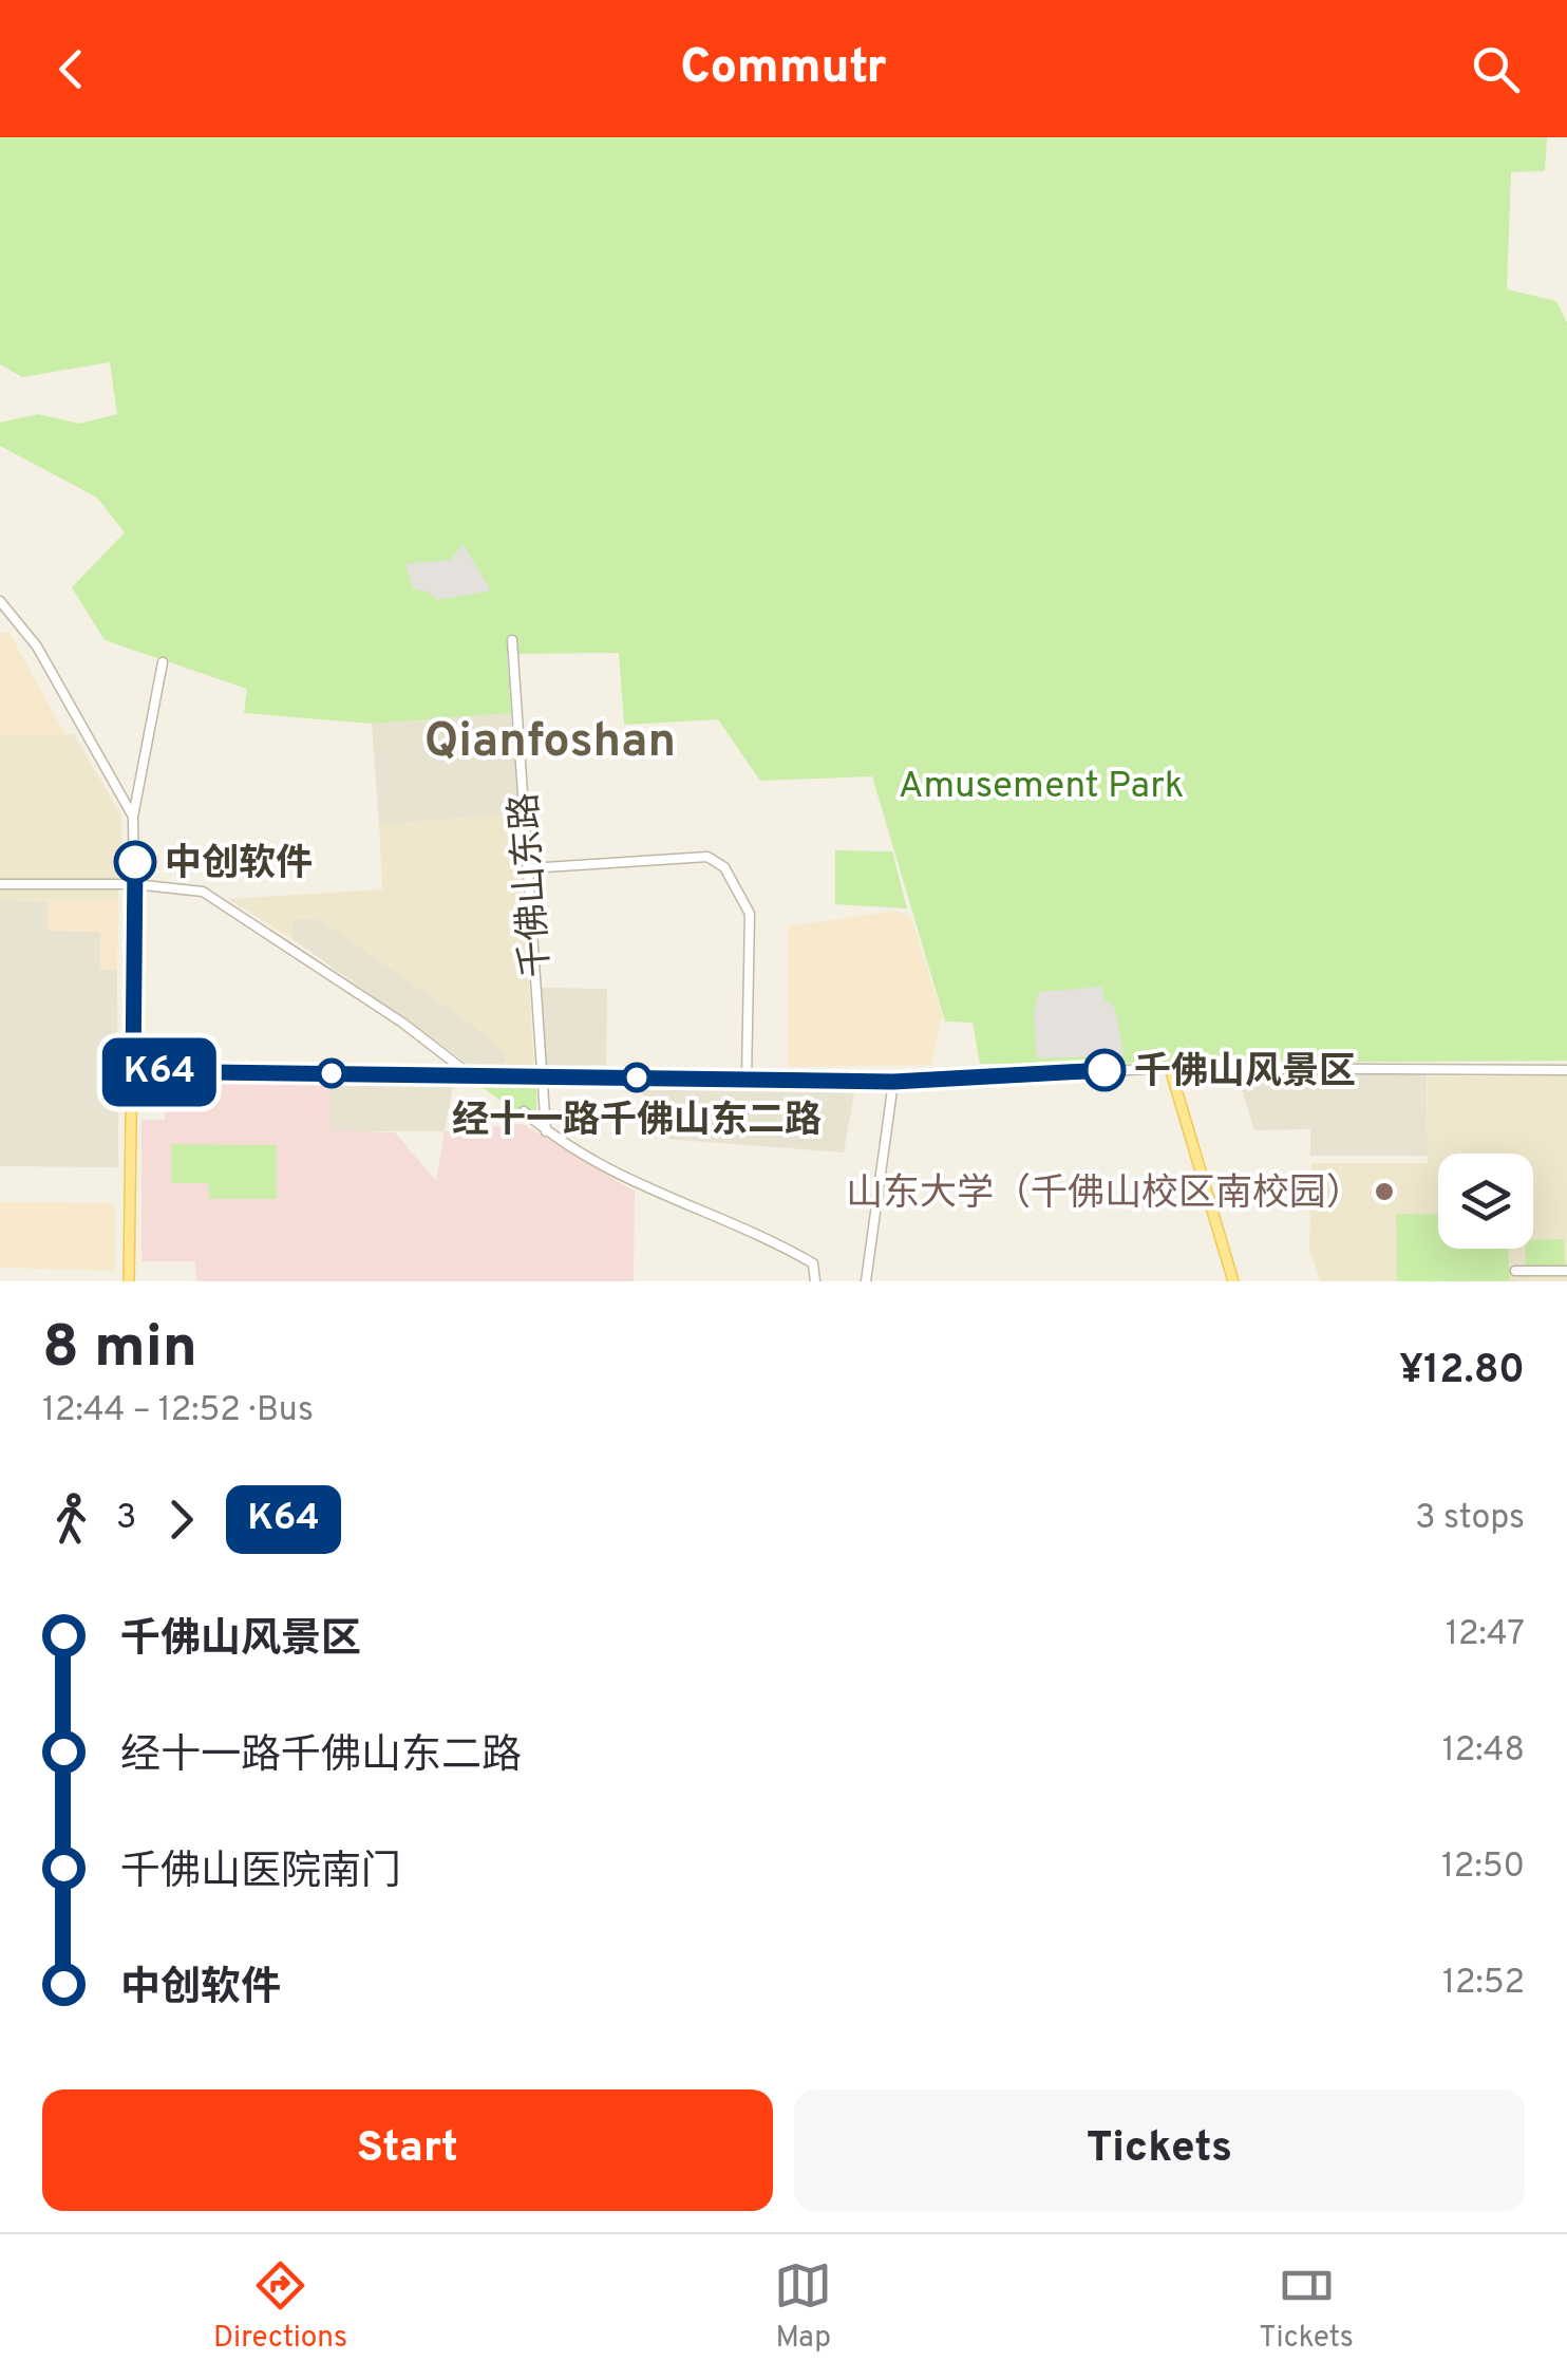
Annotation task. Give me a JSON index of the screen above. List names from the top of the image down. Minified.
{"streets":{"street":["千佛山东路"]},"districts":["Qianfoshan"],"parks":["Amusement Park"],"places":["中创软件","千佛山风景区","经十一路千佛山东二路","山东大学（千佛山校区南校园）"],"lines":["bus line K64"],"page":{"header":"Commutr","on_map":"K64","heading":["8 min","12:44 – 12:52 · Bus","¥12.80"],"legs":["3","K64","3 stops"],"list":[{"name":"千佛山风景区","value":"12:47"},{"name":"经十一路千佛山东二路","value":"12:48"},{"name":"千佛山医院南门","value":"12:50"},{"name":"中创软件","value":"12:52"}],"buttons":["Start","Tickets"],"tabs":["Directions","Map","Tickets"]}}
